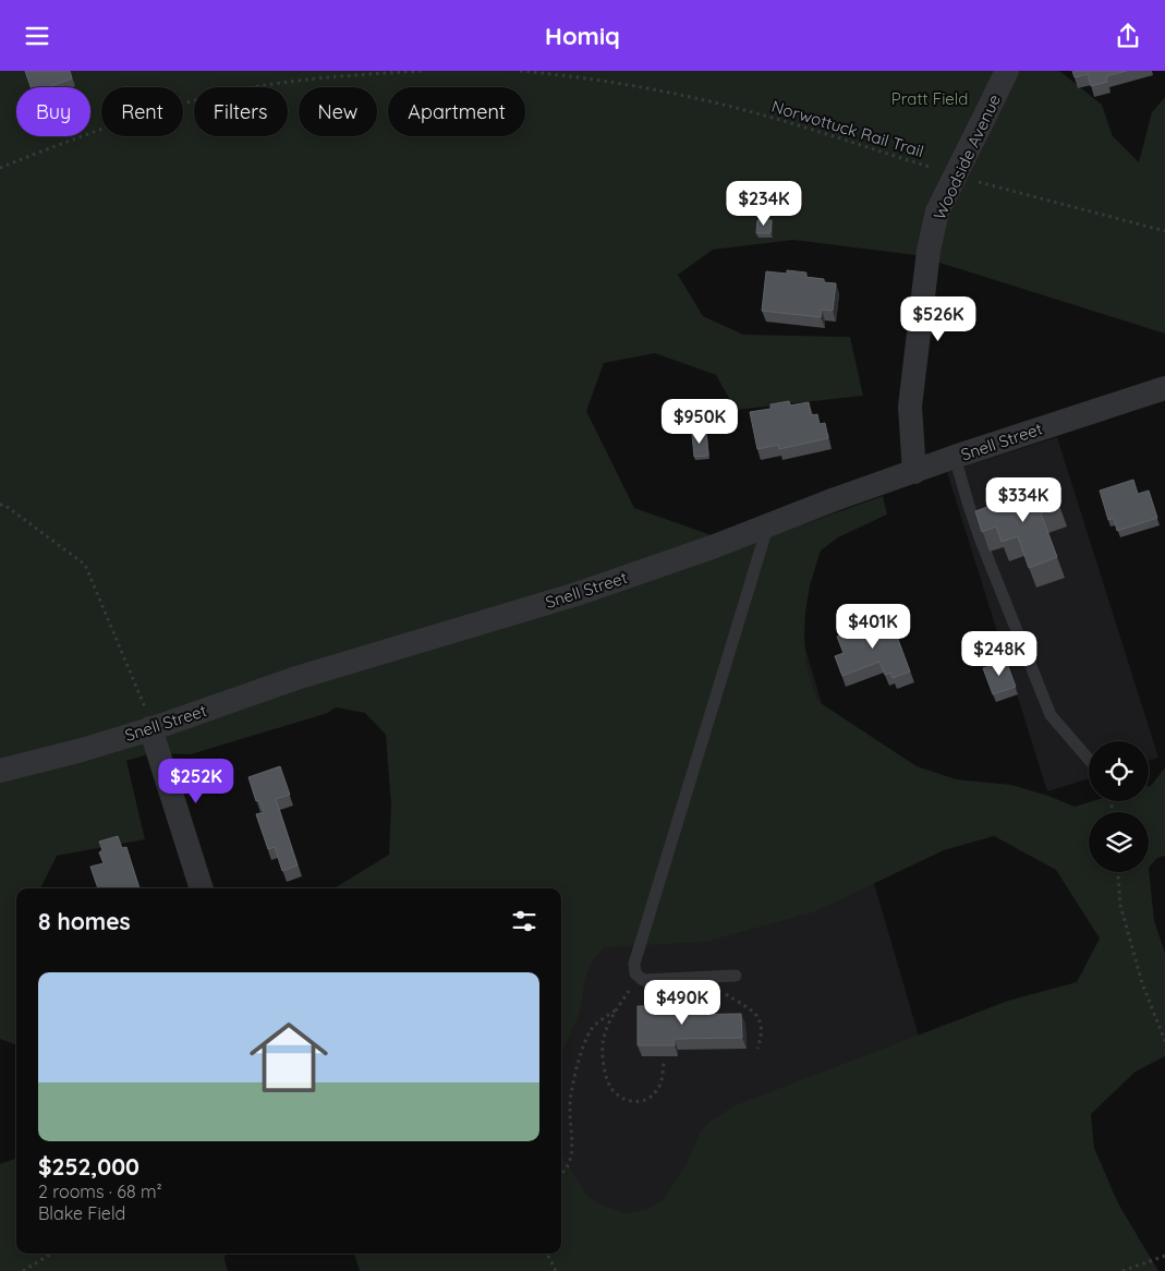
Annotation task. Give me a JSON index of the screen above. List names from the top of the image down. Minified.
{"streets":{"street":["Woodside Avenue","Snell Street"],"path":["Norwottuck Rail Trail"]},"crossings":[["Woodside Avenue","Snell Street"]],"parks":["Pratt Field"],"page":{"header":"Homiq","chip":["Buy","Rent","Filters","New","Apartment"],"price":["$234K","$526K","$950K","$334K","$401K","$248K","$252K","$490K"],"heading":"8 homes","list":[{"name":"$252,000","note":"2 rooms · 68 m² · Blake Field"}]}}
